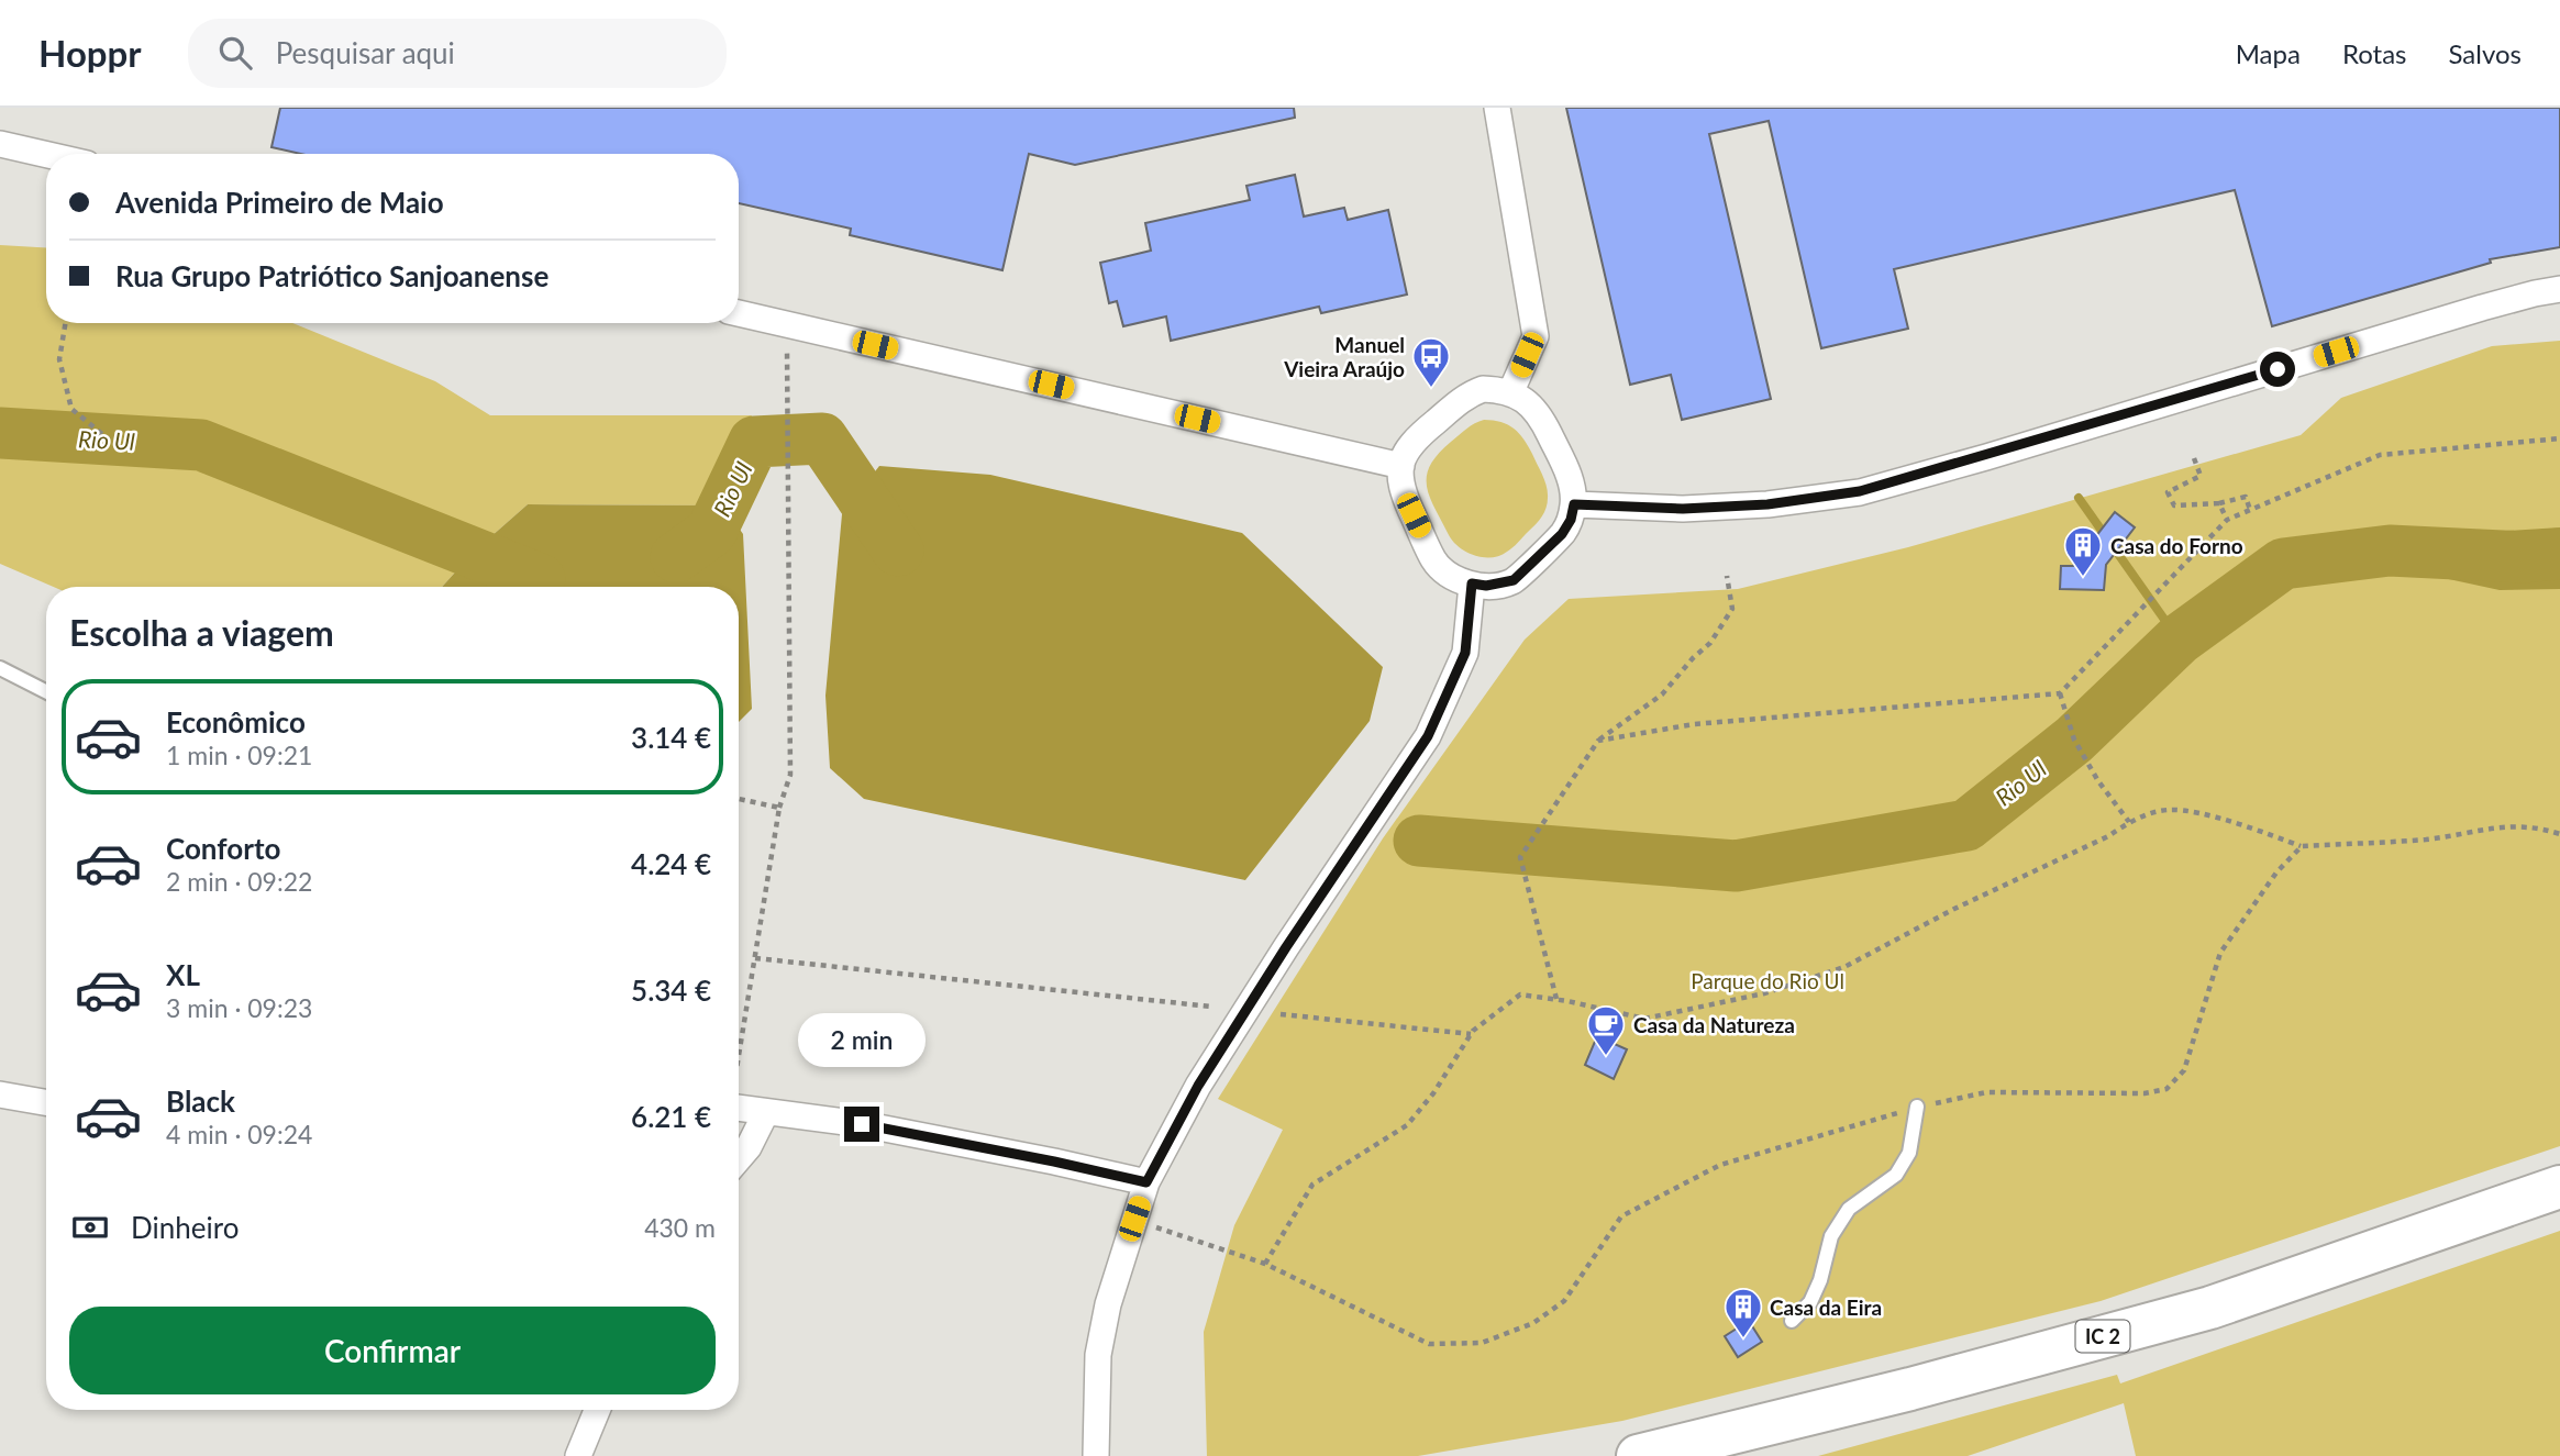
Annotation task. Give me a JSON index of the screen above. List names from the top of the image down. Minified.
{"streets":{"highway":["IC 2"]},"water":["Rio Ul"],"parks":["Parque do Rio Ul"],"places":{"bus stop":["Manuel Vieira Araújo"],"building":["Casa do Forno","Casa da Eira"],"cafe":["Casa da Natureza"]},"page":{"header":"Hoppr","search":"Pesquisar aqui","nav":["Mapa","Rotas","Salvos"],"banner":["Avenida Primeiro de Maio","Rua Grupo Patriótico Sanjoanense"],"heading":"Escolha a viagem","list":[{"name":"Econômico","note":"1 min · 09:21","value":"3.14 €"},{"name":"Conforto","note":"2 min · 09:22","value":"4.24 €"},{"name":"XL","note":"3 min · 09:23","value":"5.34 €"},{"name":"Black","note":"4 min · 09:24","value":"6.21 €"}],"bubble":"2 min","pay":["Dinheiro","430 m"],"buttons":"Confirmar"}}
